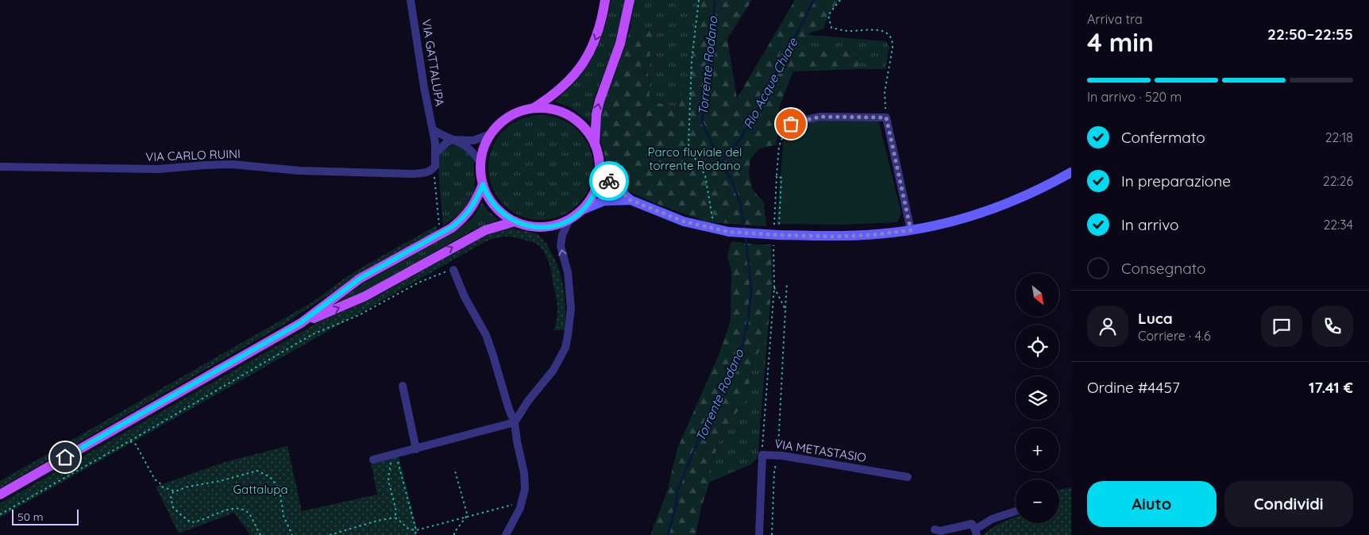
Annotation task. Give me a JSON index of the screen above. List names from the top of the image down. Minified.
{"streets":{"street":["VIA GATTALUPA","VIA CARLO RUINI","VIA METASTASIO"]},"crossings":[["VIA GATTALUPA","VIA CARLO RUINI"]],"water":["Torrente Rodano","Rio Acque Chiare"],"parks":["Parco fluviale del torrente Rodano","Gattalupa"],"scale_bar":"50 m","north":"bottom right","page":{"heading":["4 min","Arriva tra","22:50–22:55"],"panel":["Luca","Corriere · 4.6","Ordine #4457","17.41 €"],"bar":"In arrivo · 520 m","list":[["Confermato","22:18"],["In preparazione","22:26"],["In arrivo","22:34"],"Consegnato"],"map_buttons":["+","−"],"buttons":["Aiuto","Condividi"],"scale":"50 m"}}
